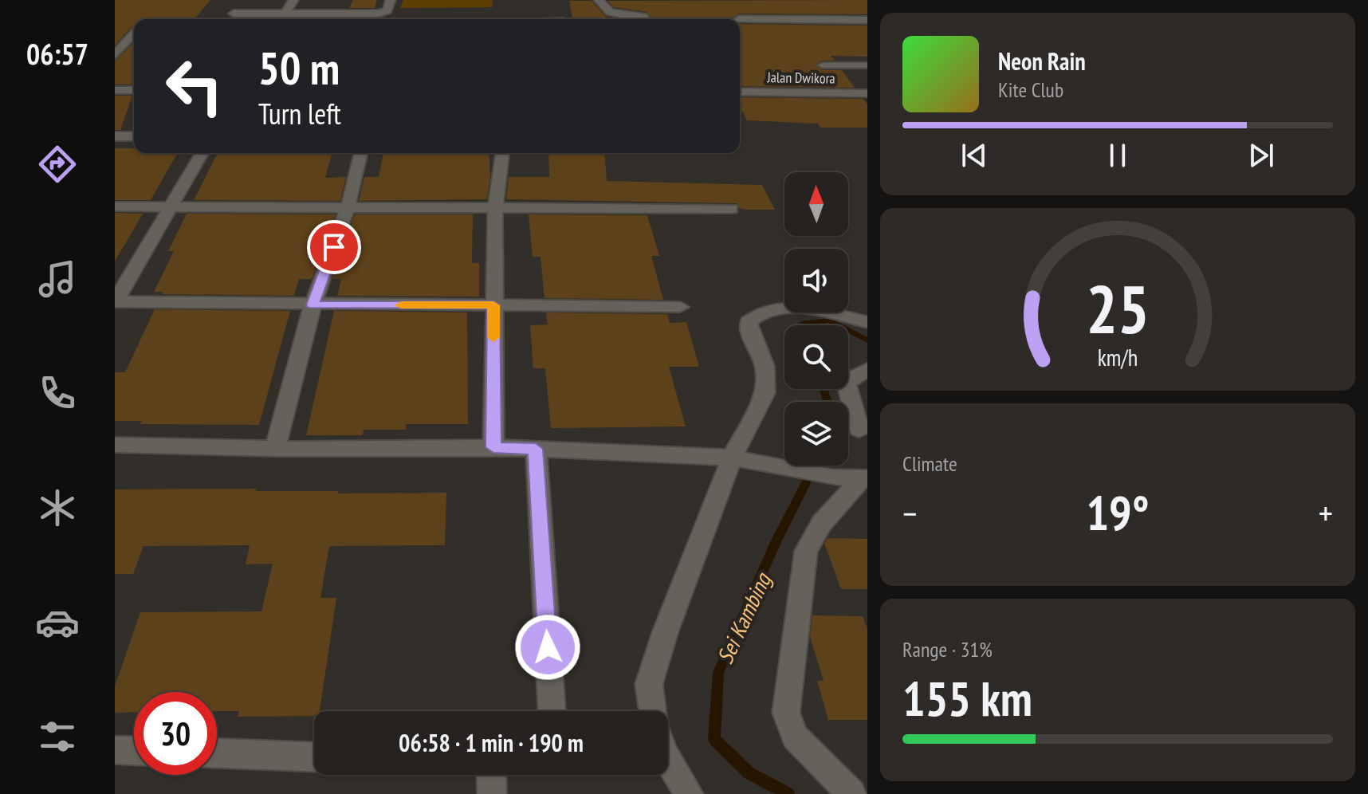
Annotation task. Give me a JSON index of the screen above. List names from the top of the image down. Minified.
{"streets":{"street":["Jalan Dwikora"]},"water":["Sei Kambing"],"north":"top","page":{"tabs":"06:57","turn":["50 m","Turn left"],"song":["Neon Rain","Kite Club"],"tile":["Climate",["Range · 31%","155 km"]],"heat":["−","19°","+"],"limit":"30","trip":"06:58 · 1 min · 190 m","gauge":["25","km/h"]}}
